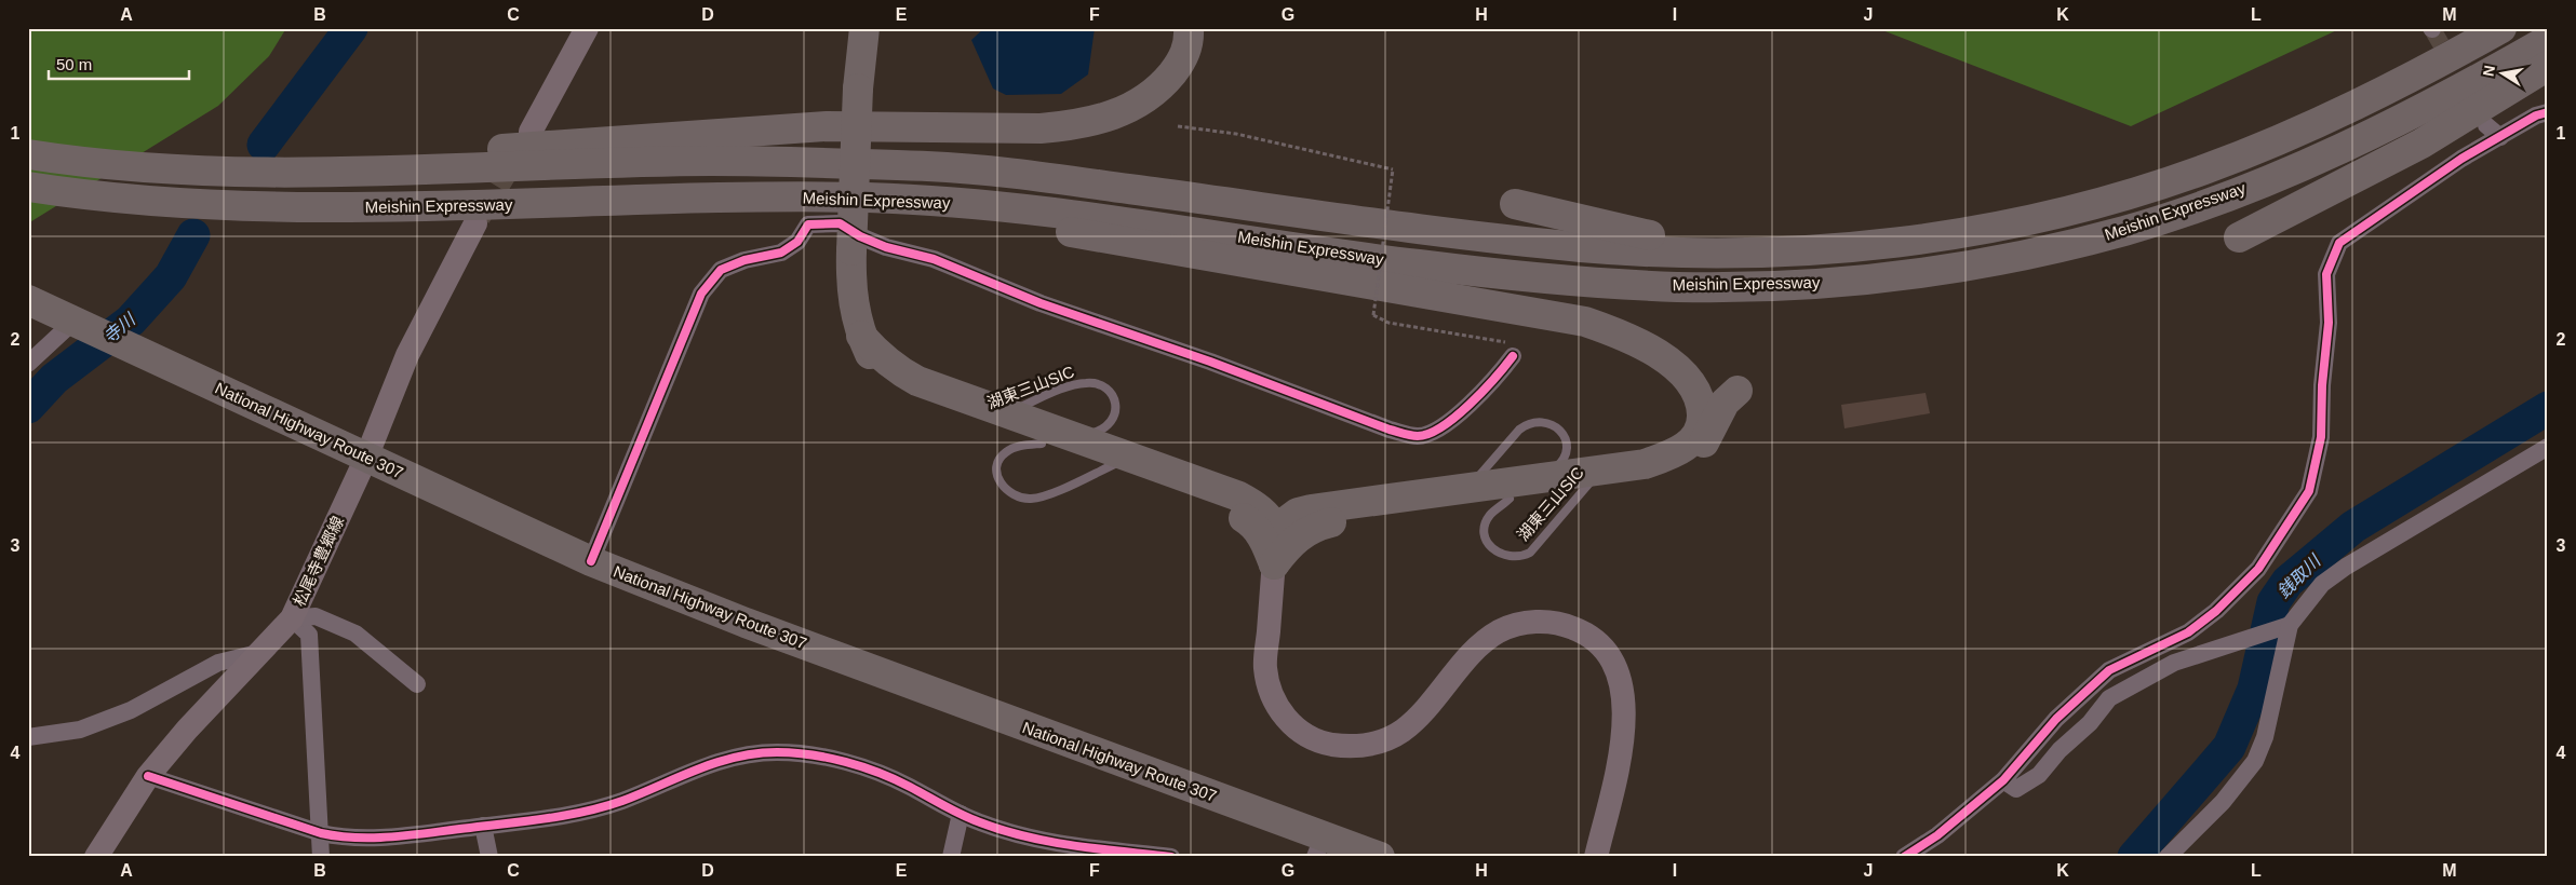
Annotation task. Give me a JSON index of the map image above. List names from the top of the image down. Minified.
{"streets":{"highway":["Meishin Expressway","National Highway Route 307"],"main road":["松尾寺豊郷線"],"lane":["湖東三山SIC"]},"crossings":[["National Highway Route 307","松尾寺豊郷線"]],"water":["寺川","銭取川"],"scale_bar":"50 m","north":"left","grid":{"columns":["A","B","C","D","E","F","G","H","I","J","K","L","M"],"rows":["1","2","3","4"]}}
